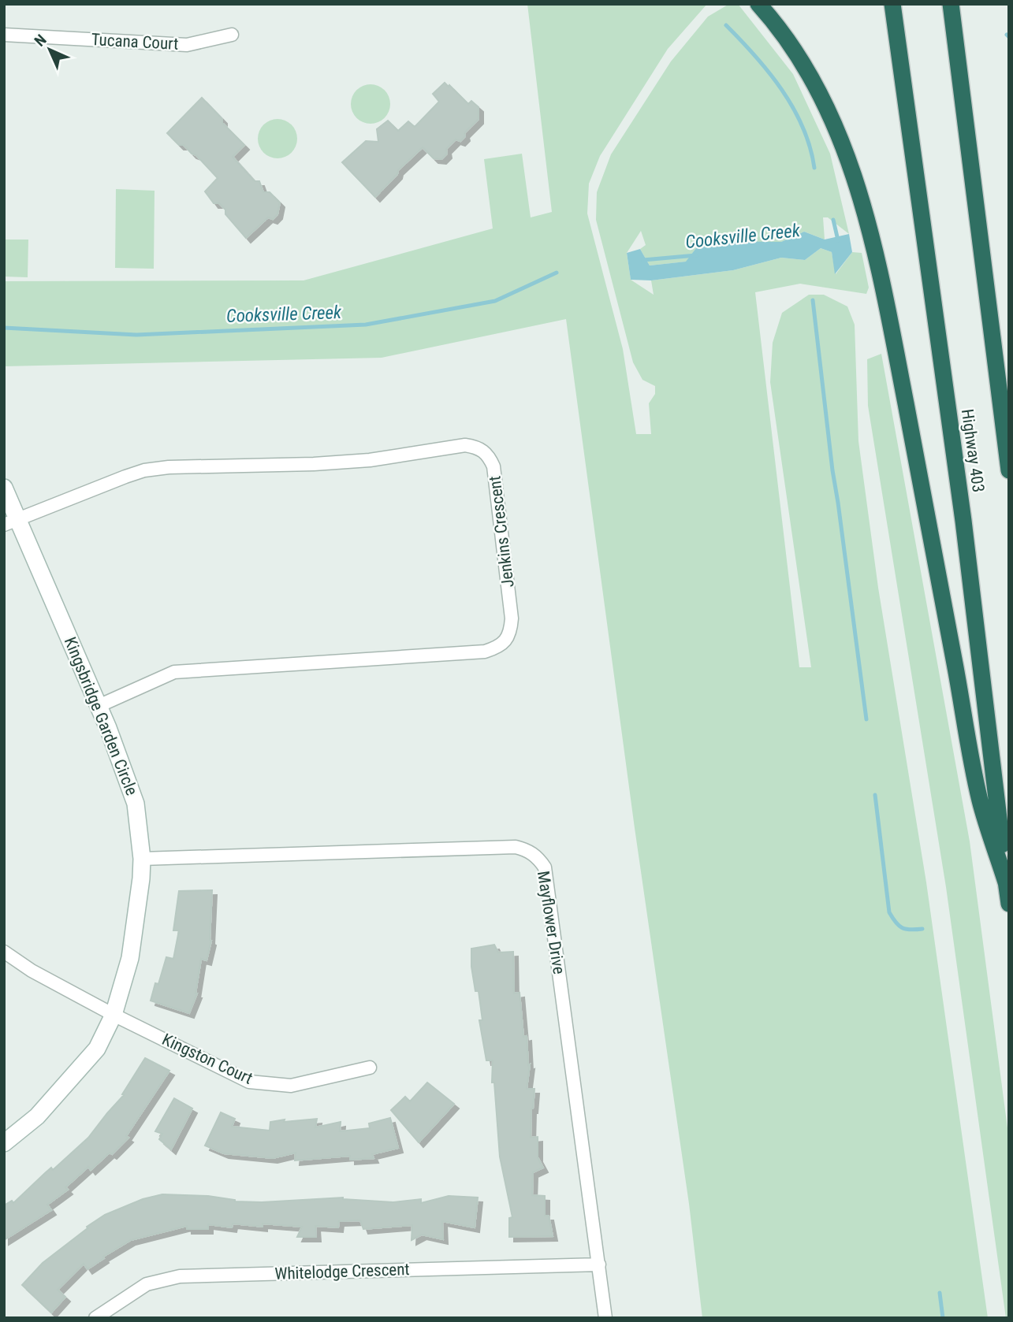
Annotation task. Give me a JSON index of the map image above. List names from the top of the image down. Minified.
{"streets":{"highway":["Highway 403"],"street":["Tucana Court","Jenkins Crescent","Kingsbridge Garden Circle","Mayflower Drive","Kingston Court","Whitelodge Crescent"]},"crossings":[["Jenkins Crescent","Kingsbridge Garden Circle"],["Kingsbridge Garden Circle","Mayflower Drive"],["Kingsbridge Garden Circle","Kingston Court"],["Mayflower Drive","Whitelodge Crescent"]],"water":["Cooksville Creek"],"north":"top left"}
